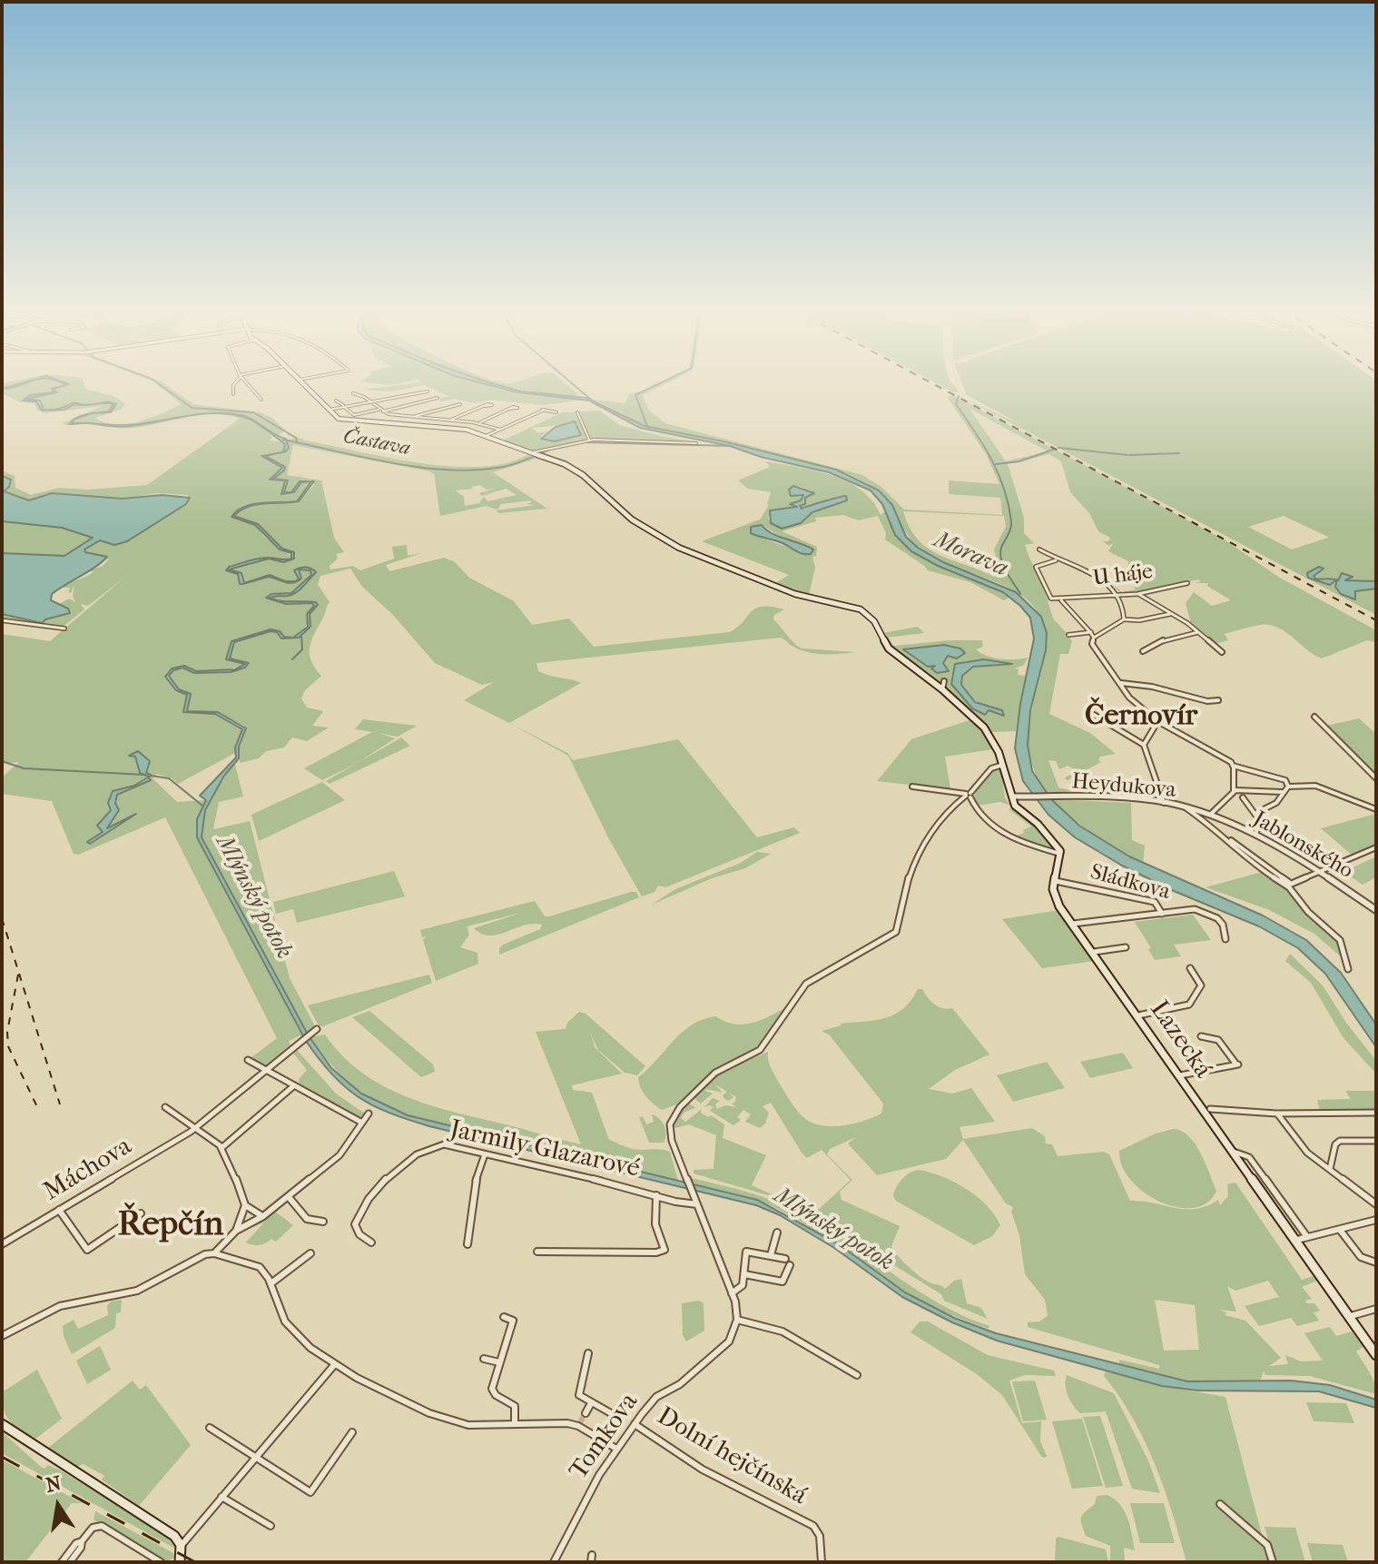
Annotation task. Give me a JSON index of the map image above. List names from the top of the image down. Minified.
{"streets":{"main road":["Lazecká"],"street":["U háje","Heydukova","Jablonského","Sládkova","Jarmily Glazarové","Máchova","Tomkova","Dolní hejčínská"]},"crossings":[["Heydukova","Jablonského"],["Sládkova","Lazecká"],["Tomkova","Dolní hejčínská"]],"districts":["Černovír","Řepčín"],"water":["Častava","Morava","Mlýnský potok"],"north":"top"}
